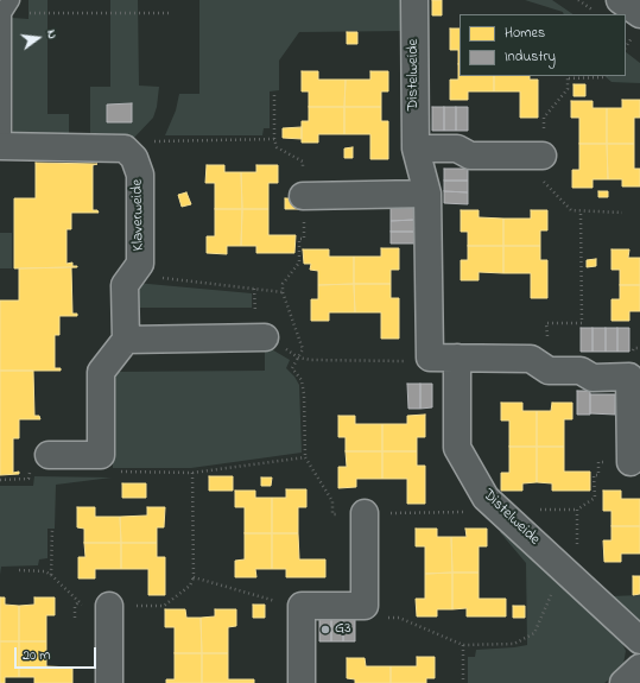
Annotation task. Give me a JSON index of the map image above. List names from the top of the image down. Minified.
{"streets":{"street":["Distelweide","Klaverweide"]},"places":["G3"],"legend":["Homes","Industry"],"scale_bar":"20 m","north":"right"}
